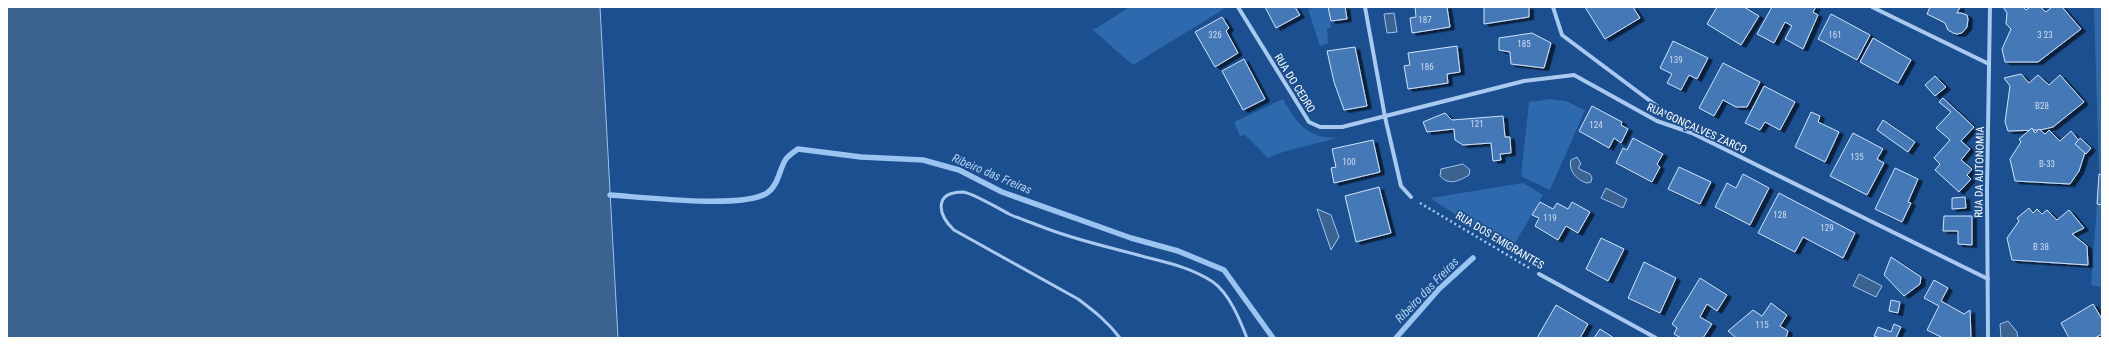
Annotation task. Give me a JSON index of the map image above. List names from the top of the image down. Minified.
{"streets":{"street":["RUA DO CEDRO","RUA GONÇALVES ZARCO","RUA DA AUTONOMIA","RUA DOS EMIGRANTES"]},"crossings":[["RUA DO CEDRO","RUA GONÇALVES ZARCO"],["RUA GONÇALVES ZARCO","RUA DA AUTONOMIA"]],"water":["Ribeiro das Freiras"],"house_numbers":["187","326","161","3 23","185","139","186","B28","121","124","135","100","B-33","128","119","129","B 38","115"]}
